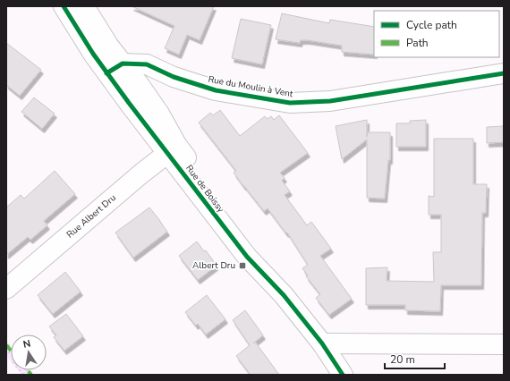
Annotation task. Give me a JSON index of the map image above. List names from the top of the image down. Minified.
{"streets":{"street":["Rue du Moulin à Vent","Rue de Boissy","Rue Albert Dru"]},"crossings":[["Rue du Moulin à Vent","Rue de Boissy"],["Rue de Boissy","Rue Albert Dru"]],"places":{"transit":["Albert Dru"]},"legend":["Cycle path","Path"],"scale_bar":"20 m","north":"top"}
